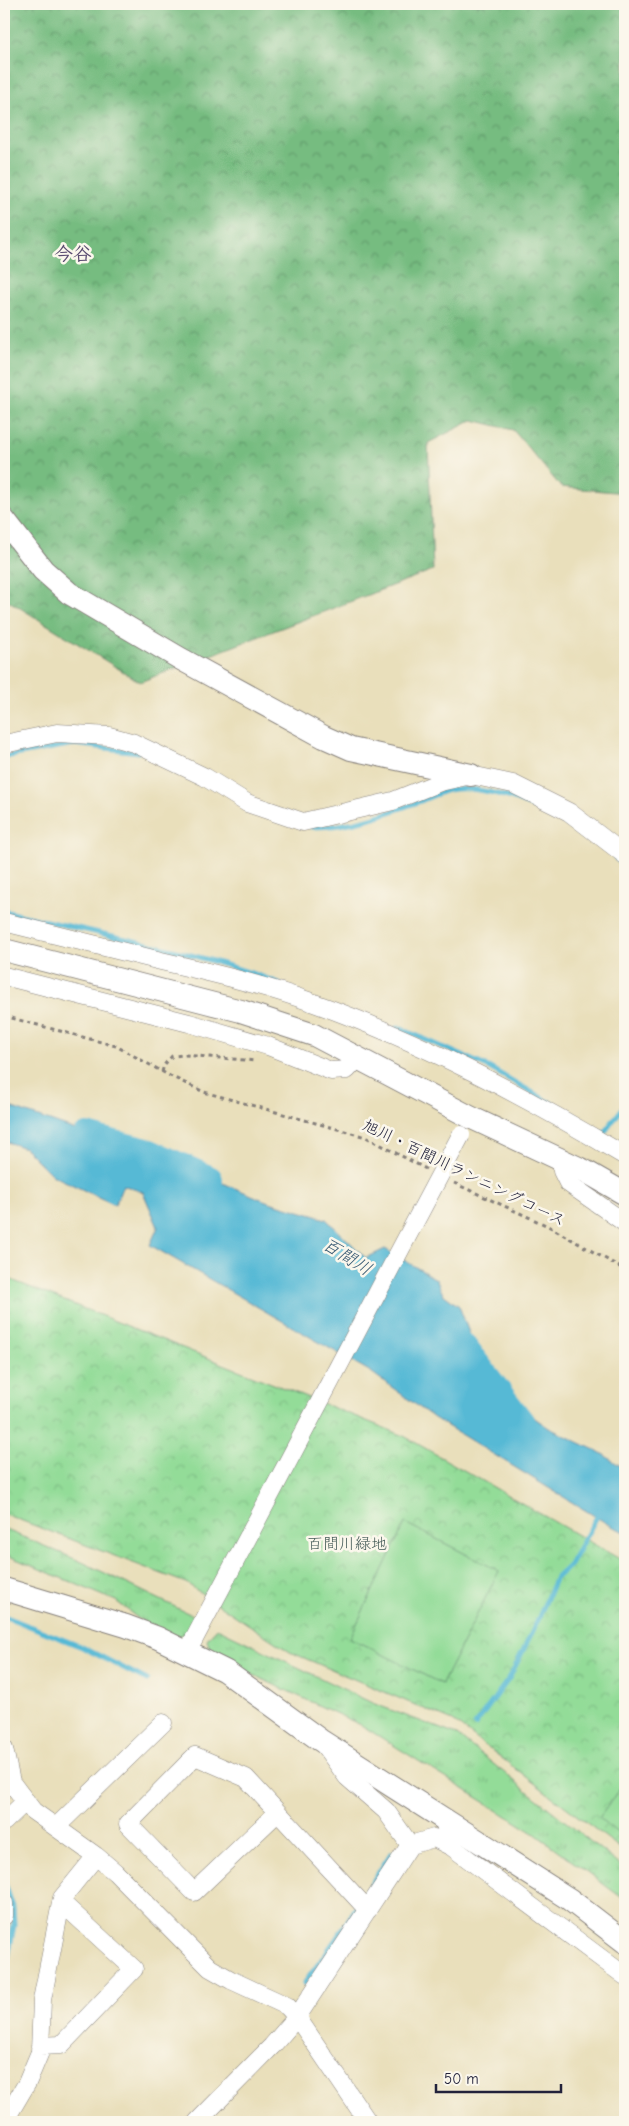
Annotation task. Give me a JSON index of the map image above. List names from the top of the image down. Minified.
{"streets":{"path":["旭川・百間川ランニングコース"]},"districts":["今谷"],"water":["百間川"],"parks":["百間川緑地"],"scale_bar":"50 m"}
